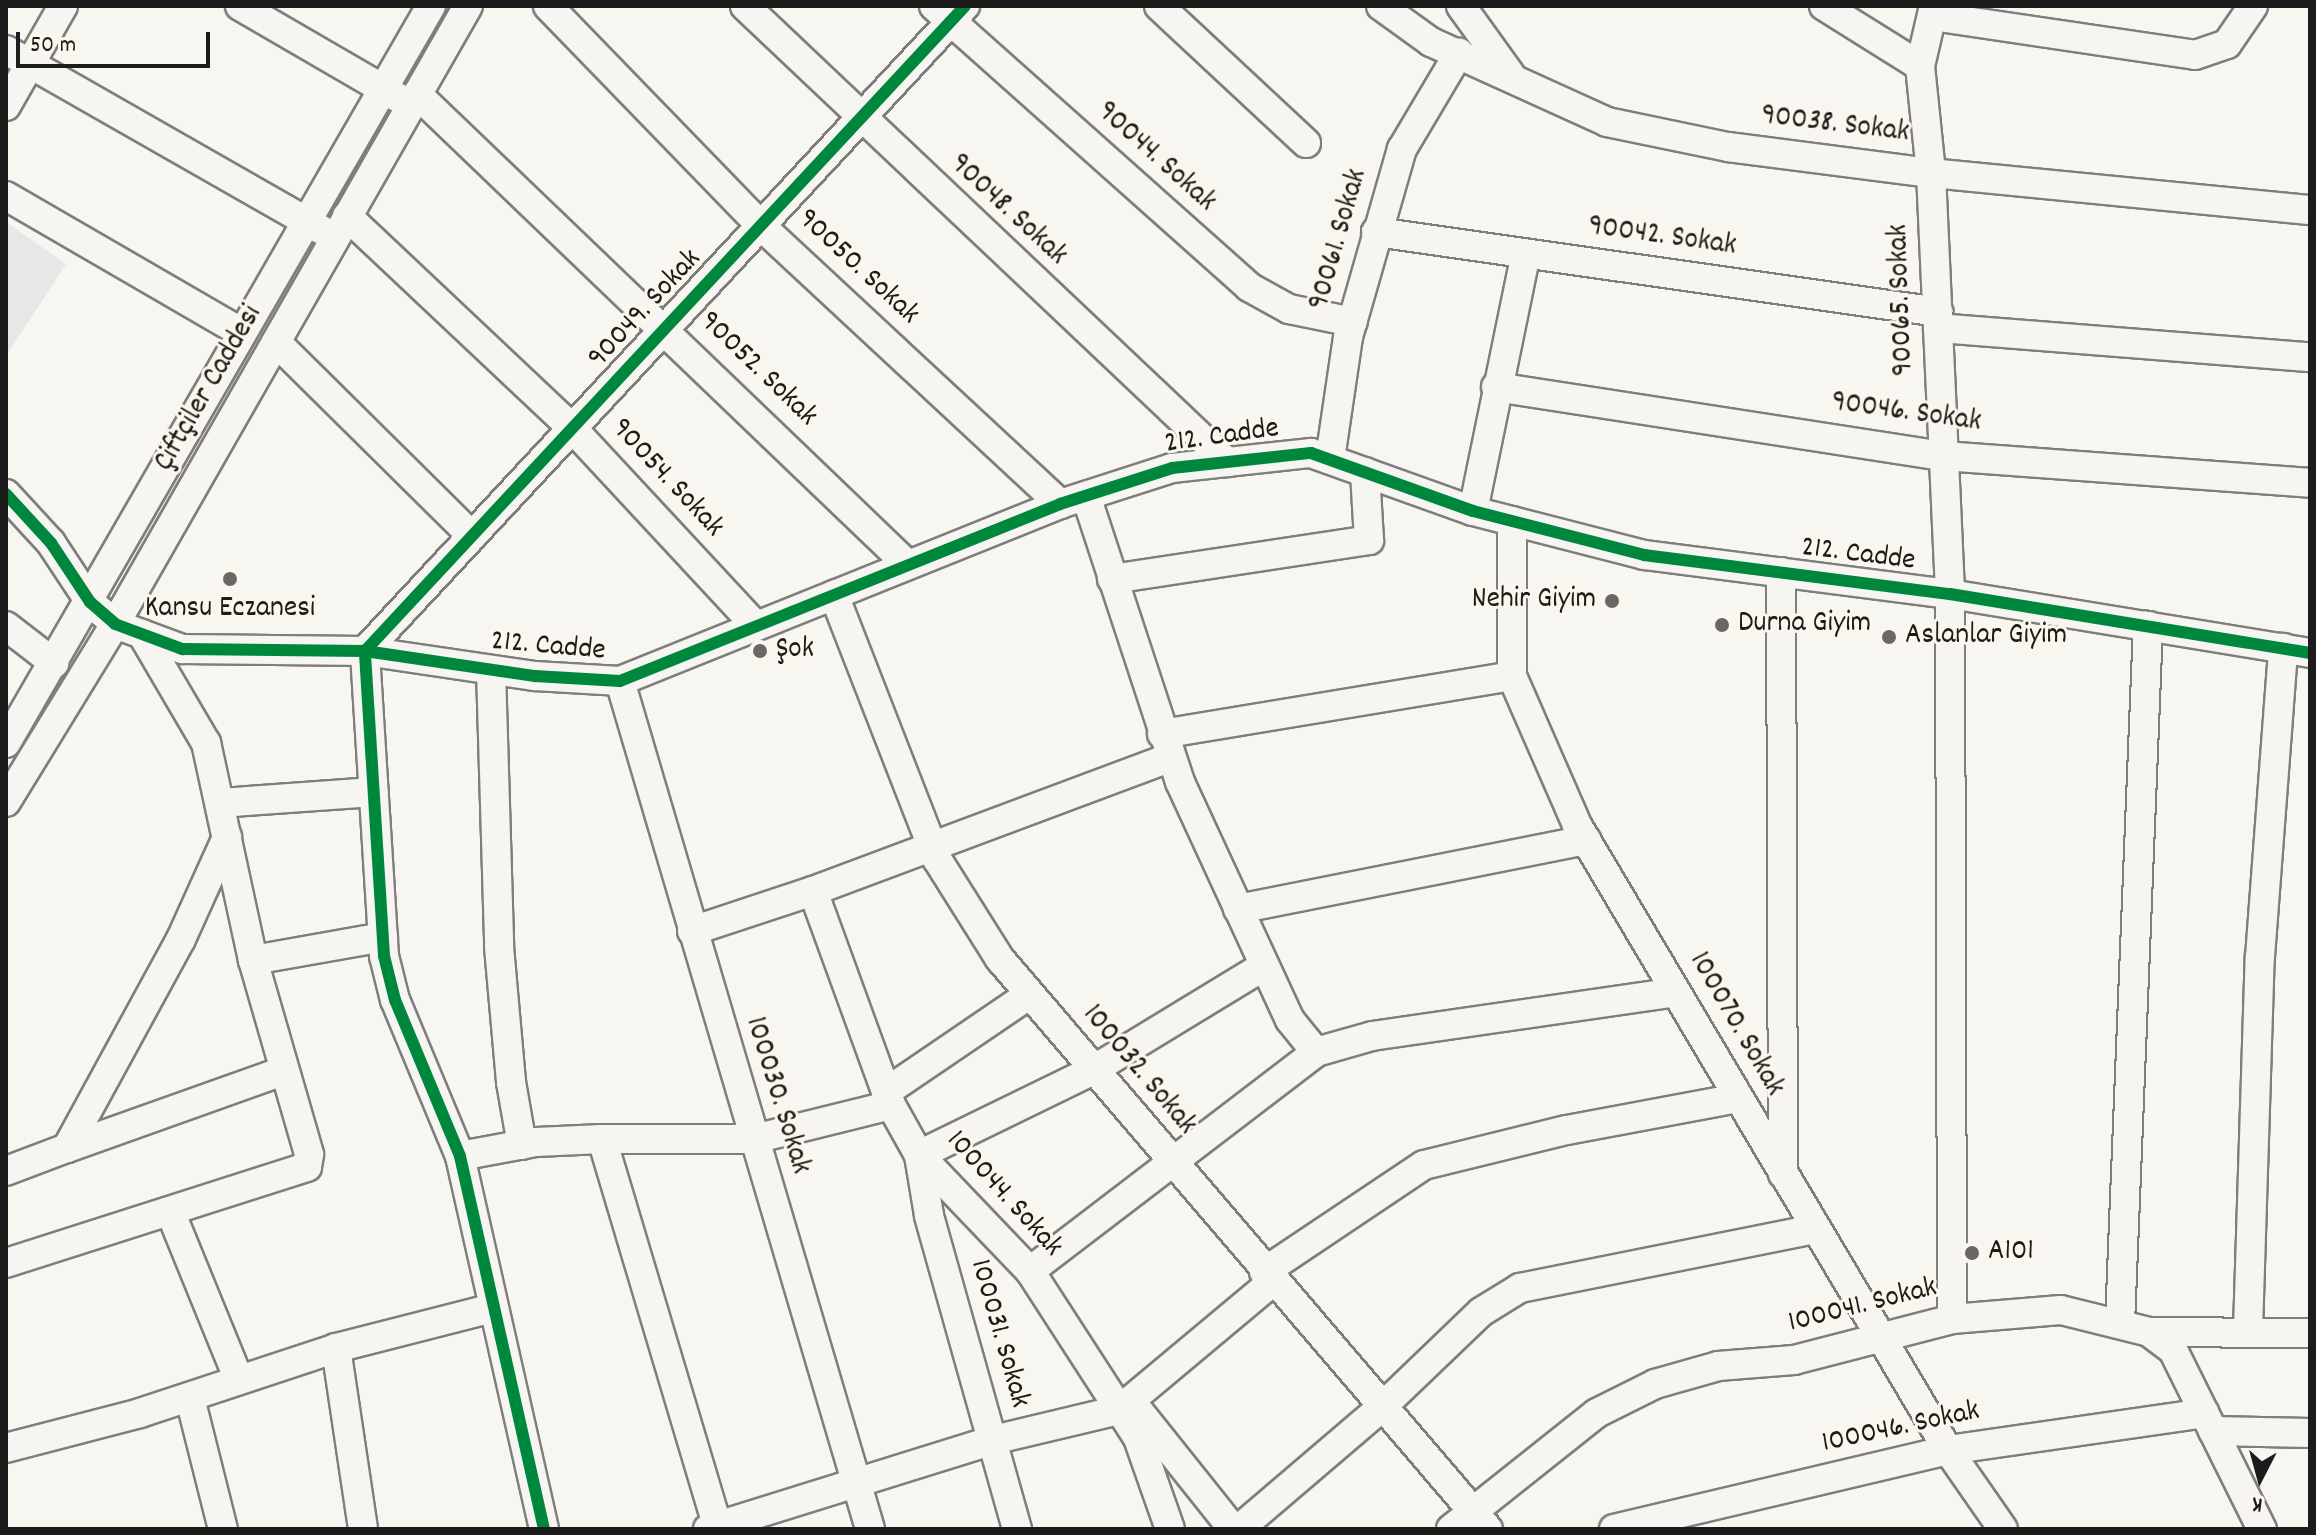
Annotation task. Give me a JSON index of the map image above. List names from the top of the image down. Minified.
{"streets":{"street":["90038. Sokak","90044. Sokak","90048. Sokak","90042. Sokak","90061. Sokak","90050. Sokak","90065. Sokak","90049. Sokak","90052. Sokak","Çiftçiler Caddesi","90046. Sokak","212. Cadde","90054. Sokak","100070. Sokak","100032. Sokak","100030. Sokak","100044. Sokak","100041. Sokak","100031. Sokak","100046. Sokak"]},"crossings":[["90038. Sokak","90061. Sokak"],["90038. Sokak","90065. Sokak"],["90044. Sokak","90061. Sokak"],["90044. Sokak","90049. Sokak"],["90048. Sokak","90049. Sokak"],["90048. Sokak","212. Cadde"],["90042. Sokak","90061. Sokak"],["90042. Sokak","90065. Sokak"],["90061. Sokak","212. Cadde"],["90050. Sokak","90049. Sokak"],["90050. Sokak","212. Cadde"],["90065. Sokak","90046. Sokak"],["90065. Sokak","212. Cadde"],["90065. Sokak","100041. Sokak"],["90049. Sokak","90052. Sokak"],["90049. Sokak","212. Cadde"],["90049. Sokak","90054. Sokak"],["90052. Sokak","Çiftçiler Caddesi"],["90052. Sokak","212. Cadde"],["Çiftçiler Caddesi","212. Cadde"],["Çiftçiler Caddesi","90054. Sokak"],["212. Cadde","90054. Sokak"],["212. Cadde","100070. Sokak"],["212. Cadde","100032. Sokak"],["212. Cadde","100030. Sokak"],["100070. Sokak","100041. Sokak"],["100070. Sokak","100046. Sokak"],["100032. Sokak","100041. Sokak"],["100044. Sokak","100031. Sokak"]],"places":["Kansu Eczanesi","Nehir Giyim","Durna Giyim","Aslanlar Giyim","Şok","A101"],"scale_bar":"50 m","north":"bottom"}
